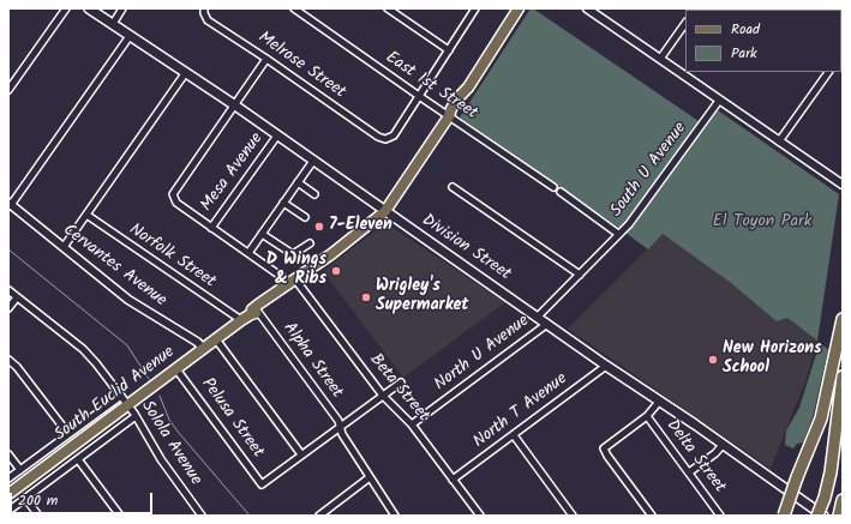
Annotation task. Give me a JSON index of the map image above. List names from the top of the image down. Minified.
{"streets":{"main road":["Division Street","South Euclid Avenue"],"street":["Melrose Street","East 1st Street","South U Avenue","Mesa Avenue","Norfolk Street","Cervantes Avenue","North U Avenue","Alpha Street","Beta Street","North T Avenue","Pelusa Street","Solola Avenue","Delta Street"]},"crossings":[["Melrose Street","East 1st Street"],["East 1st Street","South Euclid Avenue"],["South U Avenue","Division Street"],["Mesa Avenue","Division Street"],["Mesa Avenue","Beta Street"],["Division Street","North U Avenue"],["Division Street","Beta Street"],["Division Street","South Euclid Avenue"],["Division Street","North T Avenue"],["Norfolk Street","South Euclid Avenue"],["Cervantes Avenue","South Euclid Avenue"],["North U Avenue","Beta Street"],["Alpha Street","South Euclid Avenue"],["Beta Street","South Euclid Avenue"],["Beta Street","North T Avenue"],["South Euclid Avenue","Pelusa Street"],["South Euclid Avenue","Solola Avenue"]],"parks":["El Toyon Park"],"places":["7-Eleven","D Wings & Ribs","Wrigley's Supermarket","New Horizons School"],"legend":["Road","Park"],"scale_bar":"200 m"}
